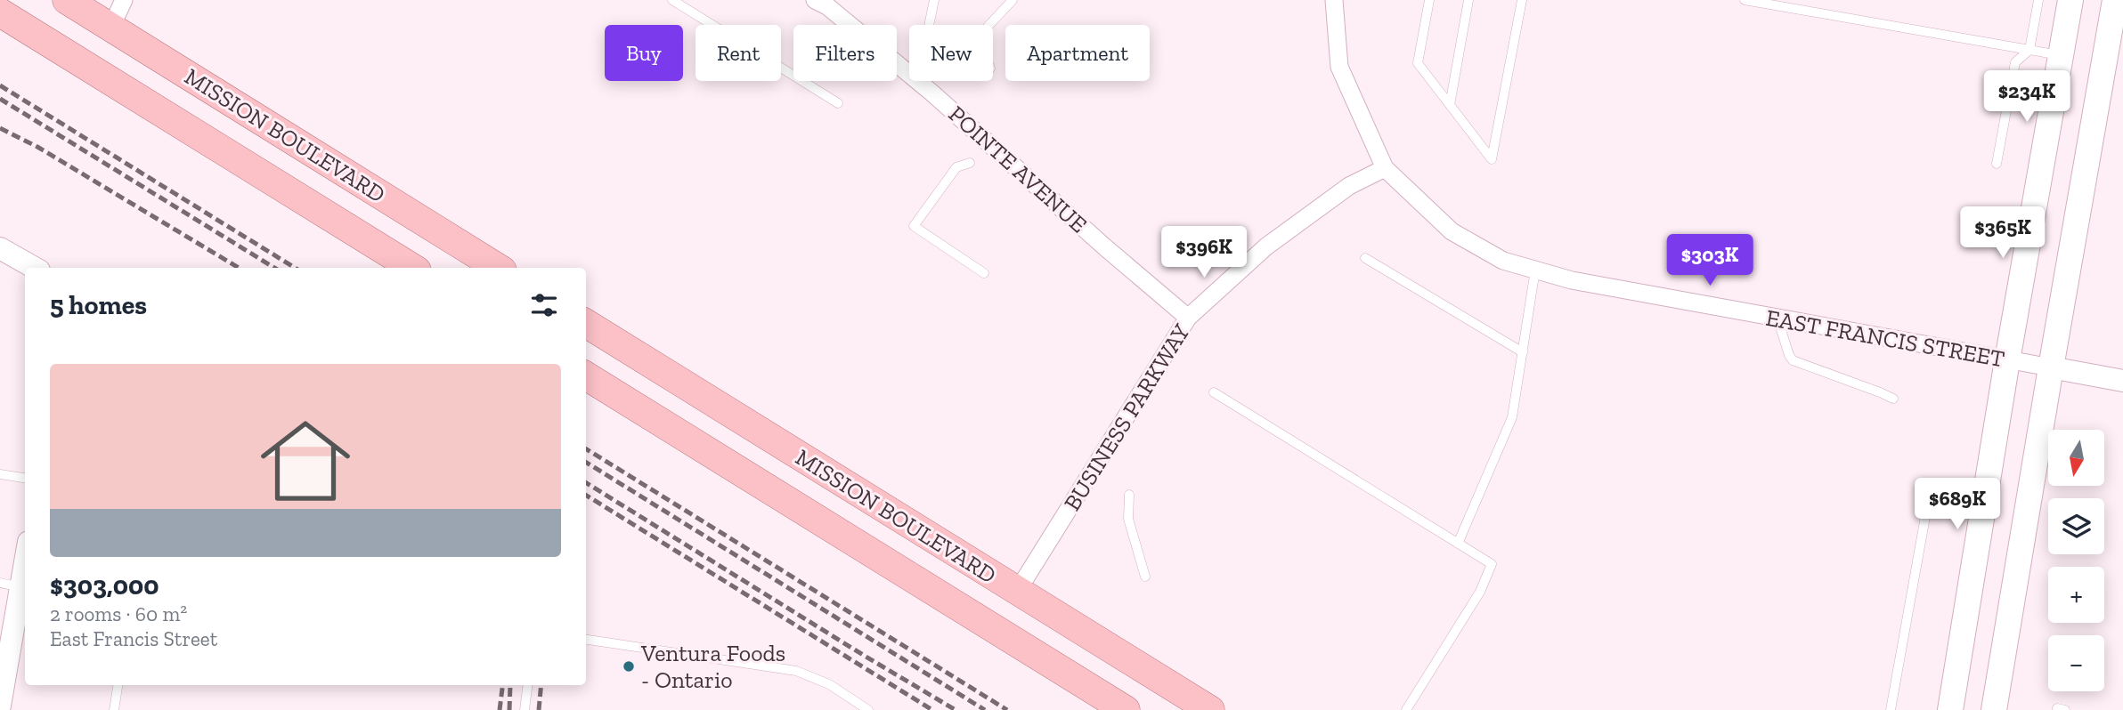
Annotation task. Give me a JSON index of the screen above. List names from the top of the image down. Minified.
{"streets":{"main road":["MISSION BOULEVARD"],"street":["POINTE AVENUE","EAST FRANCIS STREET","BUSINESS PARKWAY"]},"crossings":[["MISSION BOULEVARD","BUSINESS PARKWAY"],["POINTE AVENUE","BUSINESS PARKWAY"],["EAST FRANCIS STREET","BUSINESS PARKWAY"]],"places":["Ventura Foods - Ontario"],"north":"bottom","page":{"chip":["Buy","Rent","Filters","New","Apartment"],"price":["$234K","$365K","$396K","$303K","$689K"],"heading":"5 homes","list":[{"name":"$303,000","note":"2 rooms · 60 m² · East Francis Street"}],"map_buttons":["+","−"]}}
